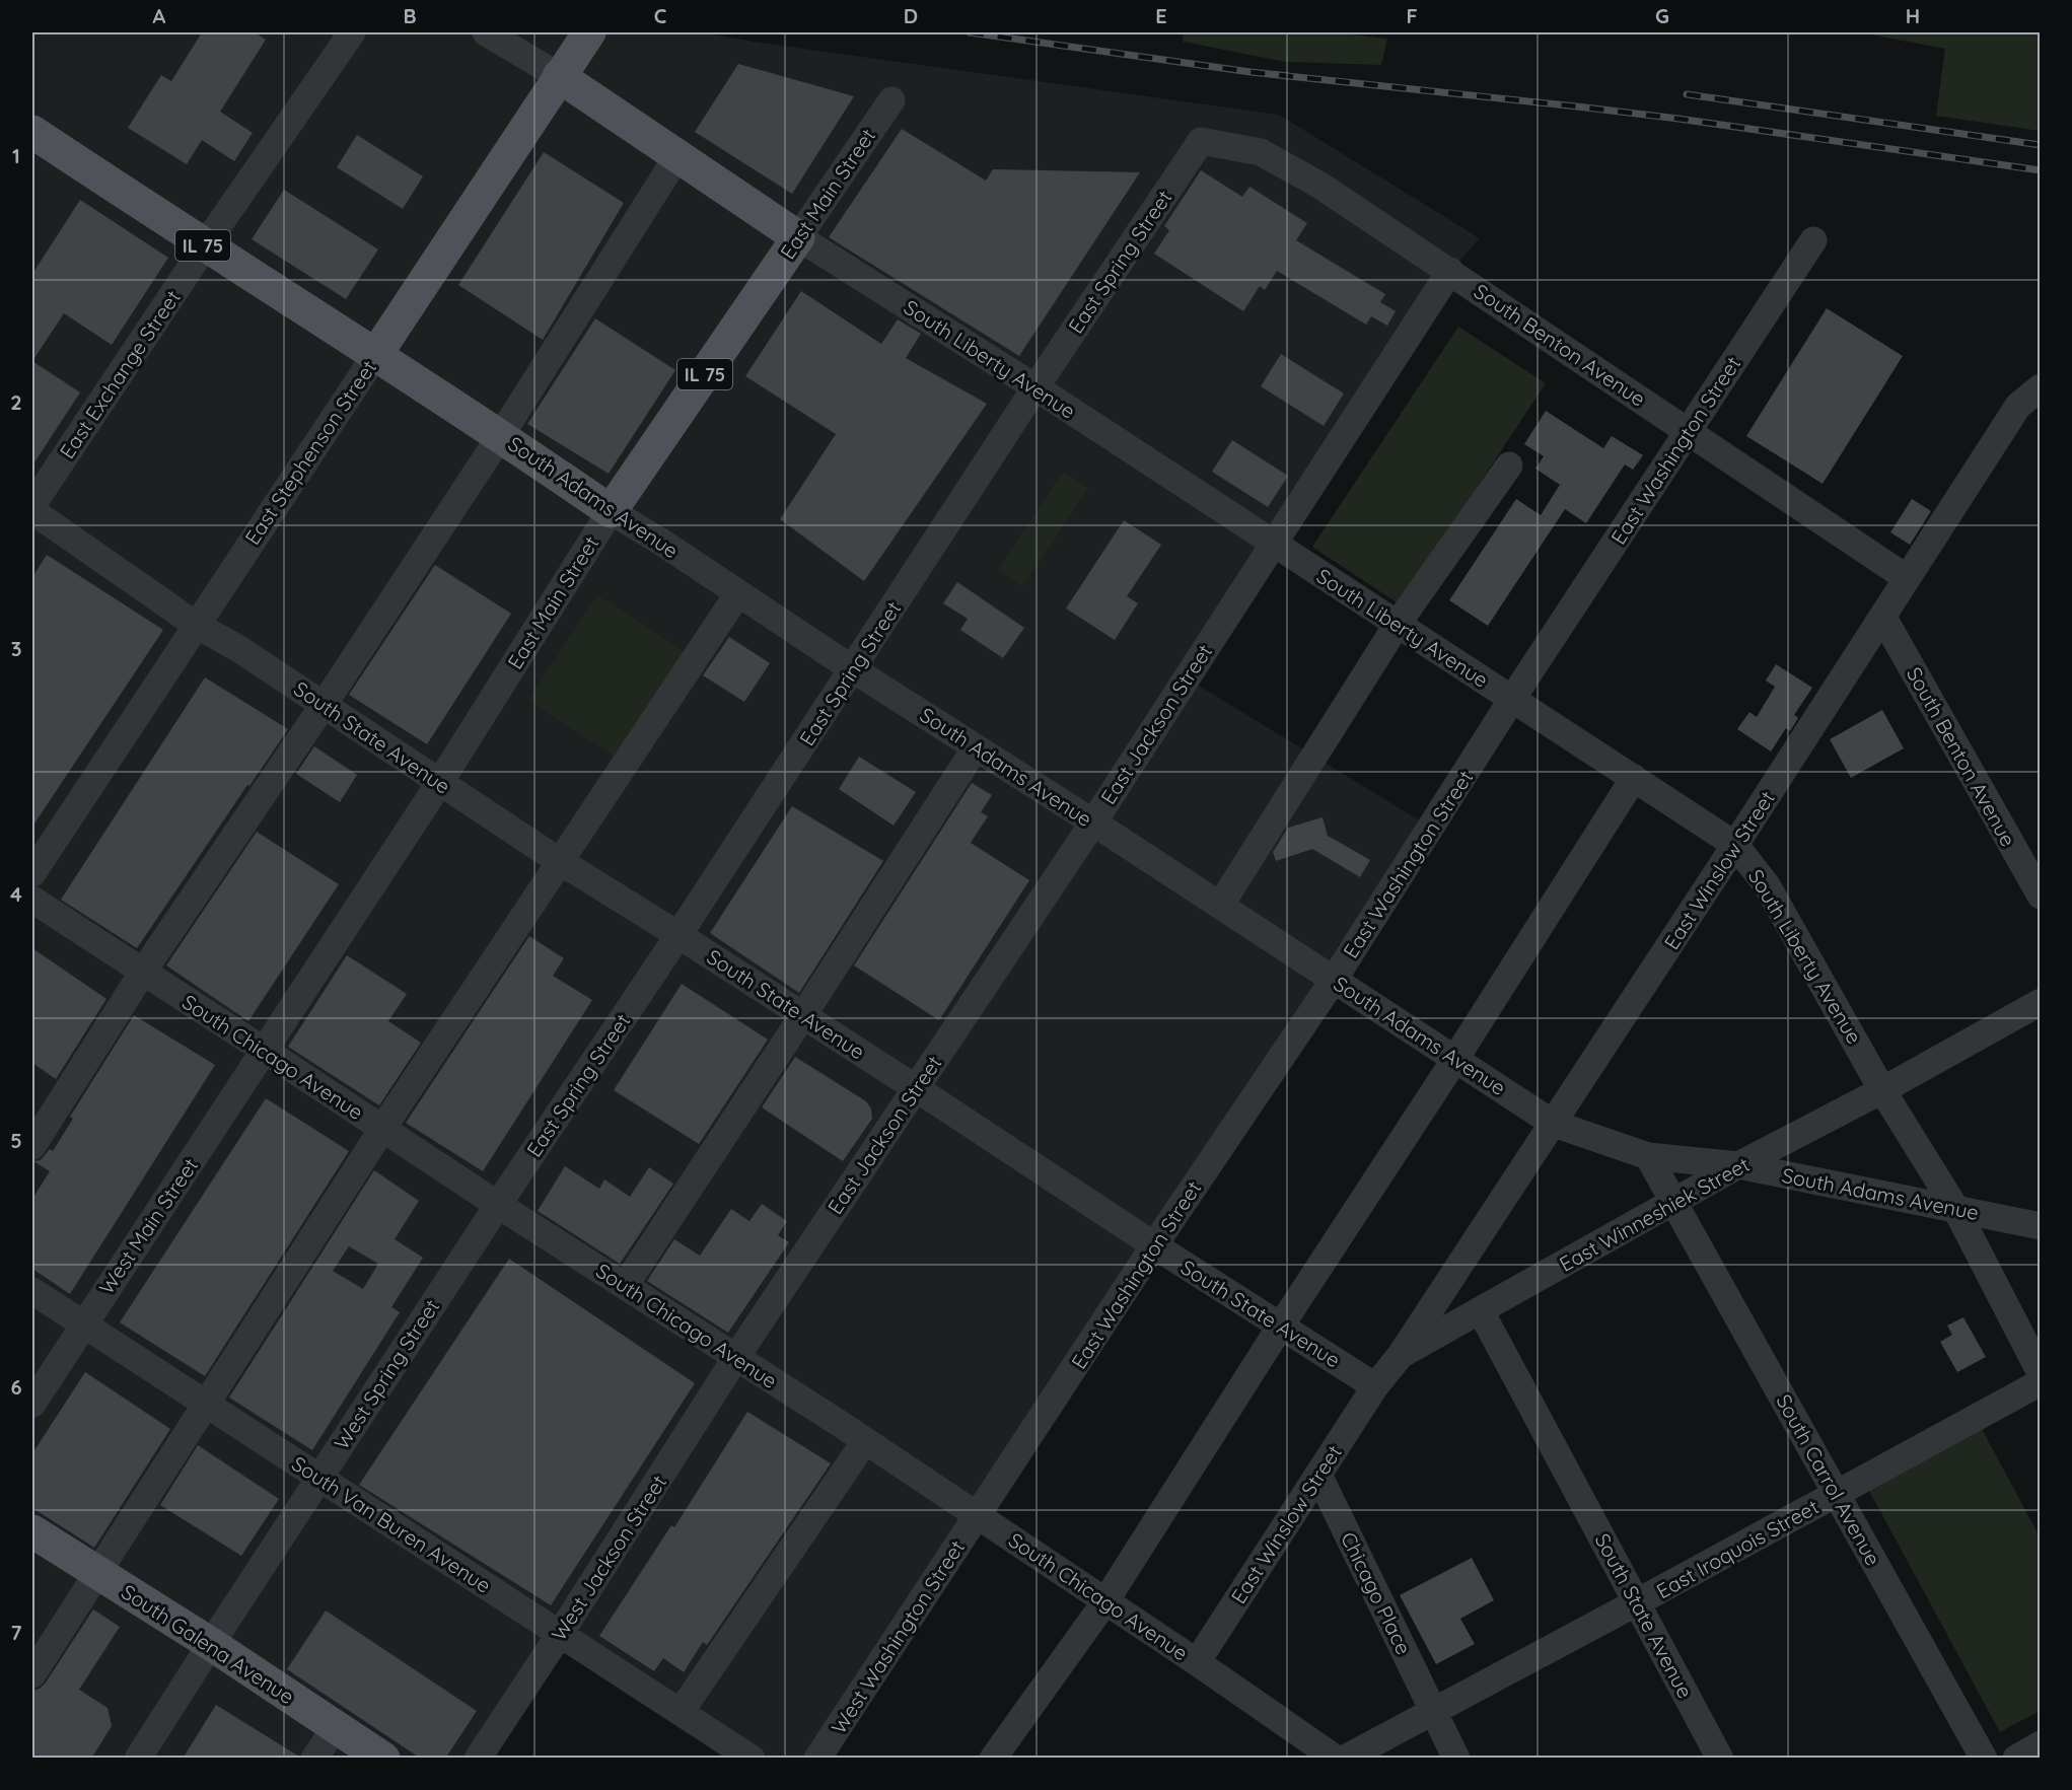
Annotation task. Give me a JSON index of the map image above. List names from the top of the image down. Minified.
{"streets":{"main road":["East Main Street","IL 75","South Liberty Avenue","East Stephenson Street","South Adams Avenue","South Galena Avenue"],"street":["East Spring Street","South Benton Avenue","East Exchange Street","East Washington Street","East Jackson Street","South State Avenue","East Winslow Street","South Chicago Avenue","East Winneshiek Street","West Main Street","West Spring Street","South Carrol Avenue","South Van Buren Avenue","East Iroquois Street","West Jackson Street","Chicago Place","West Washington Street"]},"crossings":[["East Main Street","South Liberty Avenue"],["East Main Street","South Adams Avenue"],["East Main Street","South State Avenue"],["East Main Street","South Chicago Avenue"],["East Main Street","West Main Street"],["IL 75","East Exchange Street"],["IL 75","East Stephenson Street"],["IL 75","South Adams Avenue"],["East Spring Street","South Benton Avenue"],["East Spring Street","South Liberty Avenue"],["East Spring Street","South Adams Avenue"],["East Spring Street","South State Avenue"],["East Spring Street","South Chicago Avenue"],["East Spring Street","West Spring Street"],["South Benton Avenue","East Washington Street"],["South Benton Avenue","East Jackson Street"],["South Benton Avenue","East Winslow Street"],["South Liberty Avenue","East Washington Street"],["South Liberty Avenue","East Stephenson Street"],["South Liberty Avenue","South Adams Avenue"],["South Liberty Avenue","East Jackson Street"],["South Liberty Avenue","East Winslow Street"],["South Liberty Avenue","East Winneshiek Street"],["East Washington Street","South Adams Avenue"],["East Washington Street","South State Avenue"],["East Washington Street","South Chicago Avenue"],["East Washington Street","West Washington Street"],["East Stephenson Street","South Adams Avenue"],["East Stephenson Street","South State Avenue"],["South Adams Avenue","East Jackson Street"],["South Adams Avenue","East Winslow Street"],["South Adams Avenue","East Winneshiek Street"],["East Jackson Street","South State Avenue"],["East Jackson Street","South Chicago Avenue"],["East Jackson Street","West Jackson Street"],["South State Avenue","East Winslow Street"],["South State Avenue","East Winneshiek Street"],["South State Avenue","East Iroquois Street"],["East Winslow Street","South Chicago Avenue"],["East Winslow Street","East Winneshiek Street"],["East Winslow Street","Chicago Place"],["South Chicago Avenue","West Main Street"],["South Chicago Avenue","West Spring Street"],["South Chicago Avenue","West Jackson Street"],["South Chicago Avenue","West Washington Street"],["East Winneshiek Street","South Carrol Avenue"],["West Main Street","South Van Buren Avenue"],["West Spring Street","South Van Buren Avenue"],["West Spring Street","South Galena Avenue"],["South Carrol Avenue","East Iroquois Street"],["South Van Buren Avenue","West Jackson Street"],["East Iroquois Street","Chicago Place"]],"grid":{"columns":["A","B","C","D","E","F","G","H"],"rows":["1","2","3","4","5","6","7"]}}
